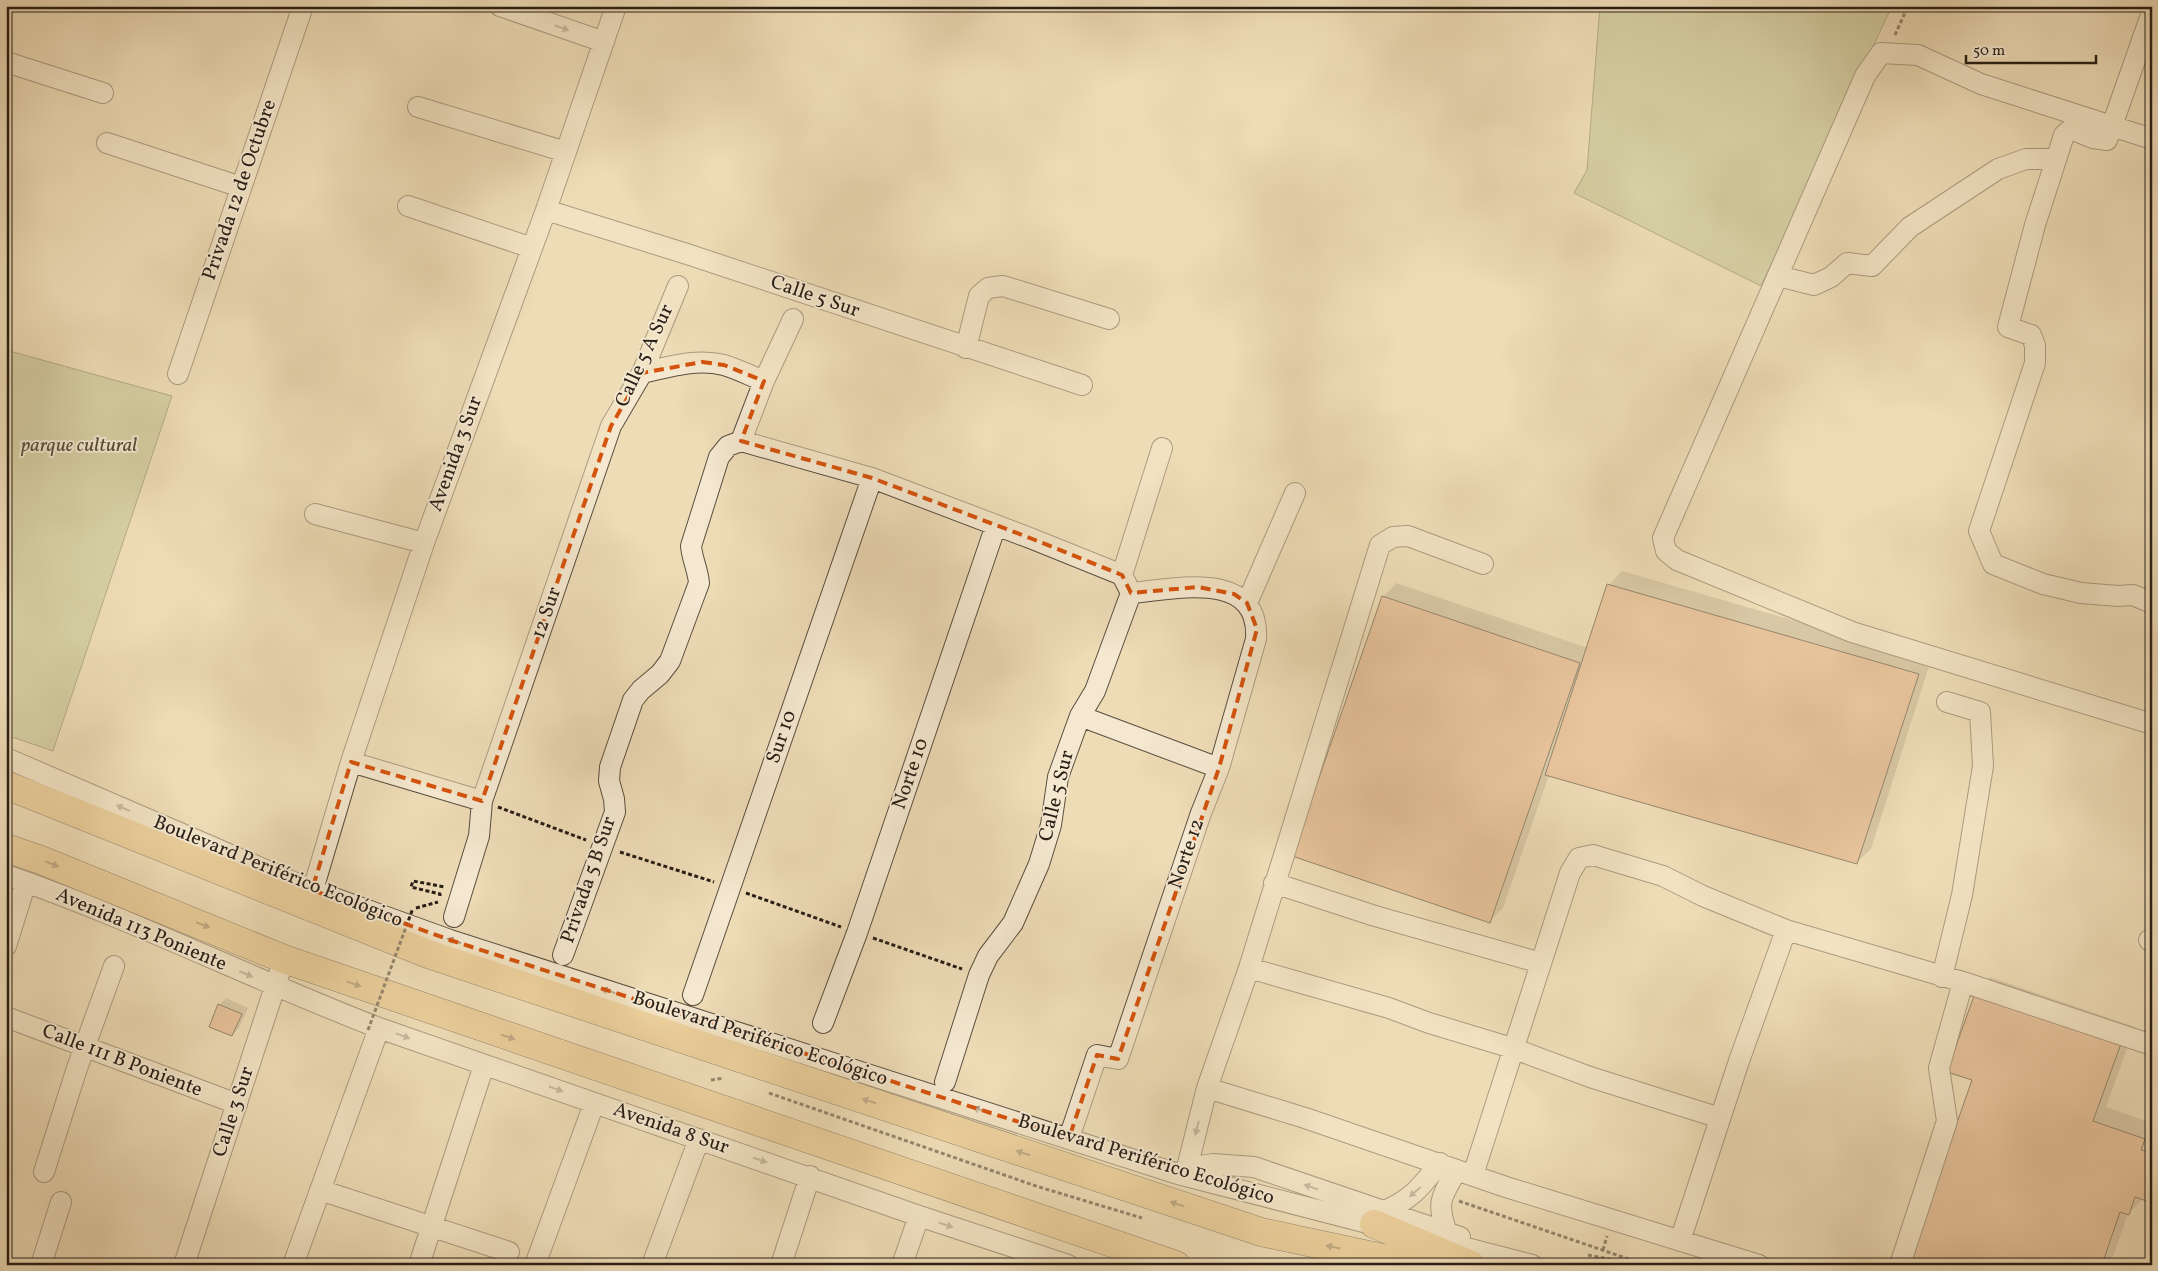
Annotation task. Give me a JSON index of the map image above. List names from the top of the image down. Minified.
{"streets":{"highway":["Boulevard Periférico Ecológico"],"street":["Privada 12 de Octubre","Calle 5 Sur","Calle 5 A Sur","Avenida 3 Sur","12 Sur","Sur 10","Norte 10","Norte 12","Privada 5 B Sur","Avenida 113 Poniente","Calle 111 B Poniente","Calle 3 Sur","Avenida 8 Sur"]},"crossings":[["Calle 5 Sur","Avenida 3 Sur"],["Calle 5 A Sur","12 Sur"],["Avenida 3 Sur","Boulevard Periférico Ecológico"],["Norte 12","Boulevard Periférico Ecológico"],["Avenida 113 Poniente","Calle 3 Sur"],["Avenida 113 Poniente","Avenida 8 Sur"],["Calle 111 B Poniente","Calle 3 Sur"],["Calle 3 Sur","Avenida 8 Sur"]],"one_way":["Boulevard Periférico Ecológico","Avenida 113 Poniente"],"parks":["parque cultural"],"scale_bar":"50 m"}
